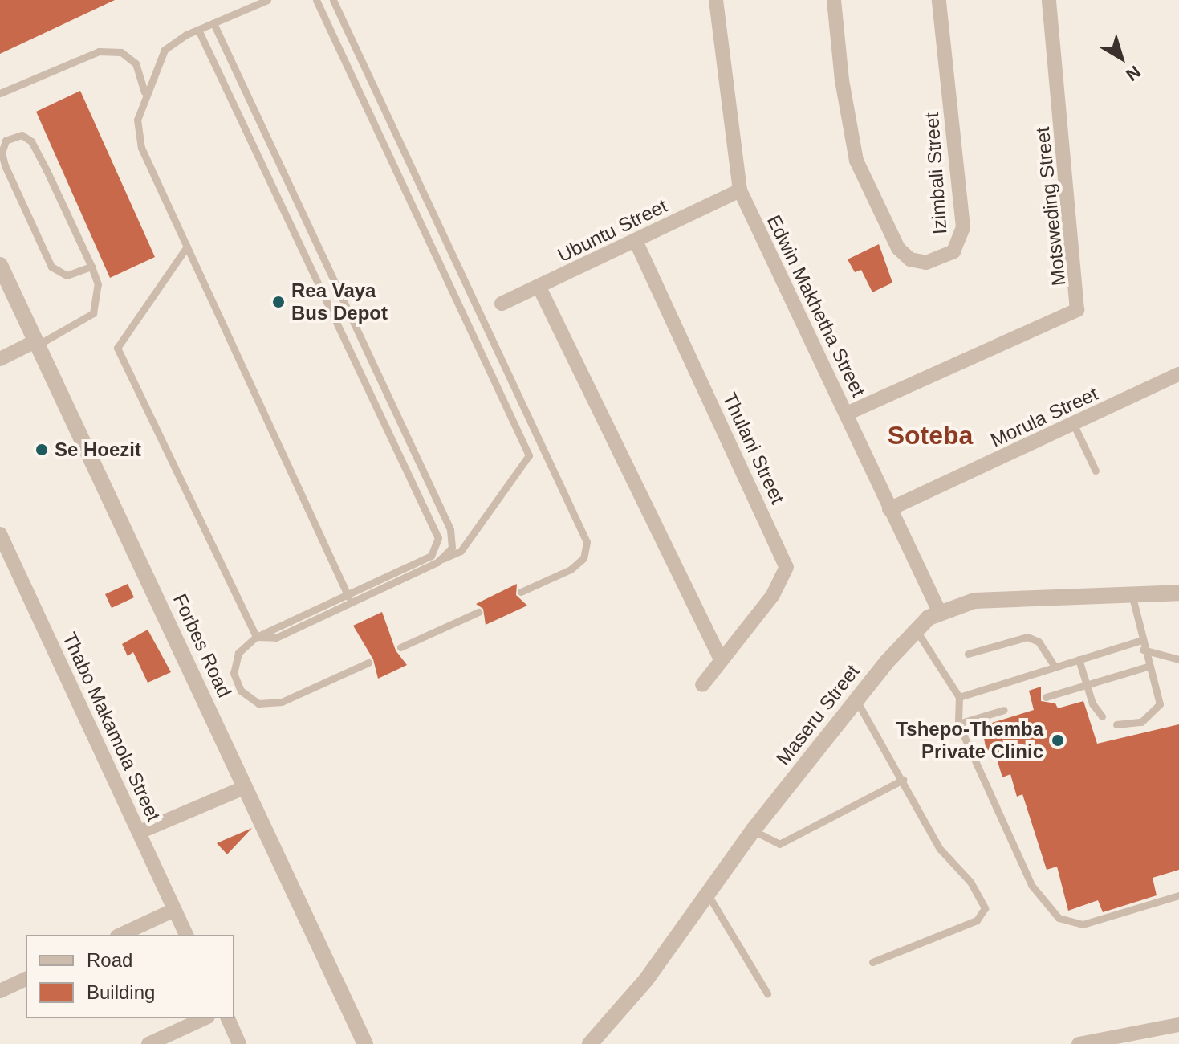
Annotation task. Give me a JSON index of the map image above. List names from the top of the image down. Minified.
{"streets":{"street":["Izimbali Street","Motsweding Street","Ubuntu Street","Edwin Makhetha Street","Morula Street","Thulani Street","Forbes Road","Maseru Street","Thabo Makamola Street"]},"crossings":[["Motsweding Street","Edwin Makhetha Street"],["Ubuntu Street","Edwin Makhetha Street"],["Ubuntu Street","Thulani Street"],["Edwin Makhetha Street","Morula Street"],["Edwin Makhetha Street","Maseru Street"]],"districts":["Soteba"],"places":["Rea Vaya Bus Depot","Se Hoezit","Tshepo-Themba Private Clinic"],"legend":["Road","Building"],"north":"bottom right"}
